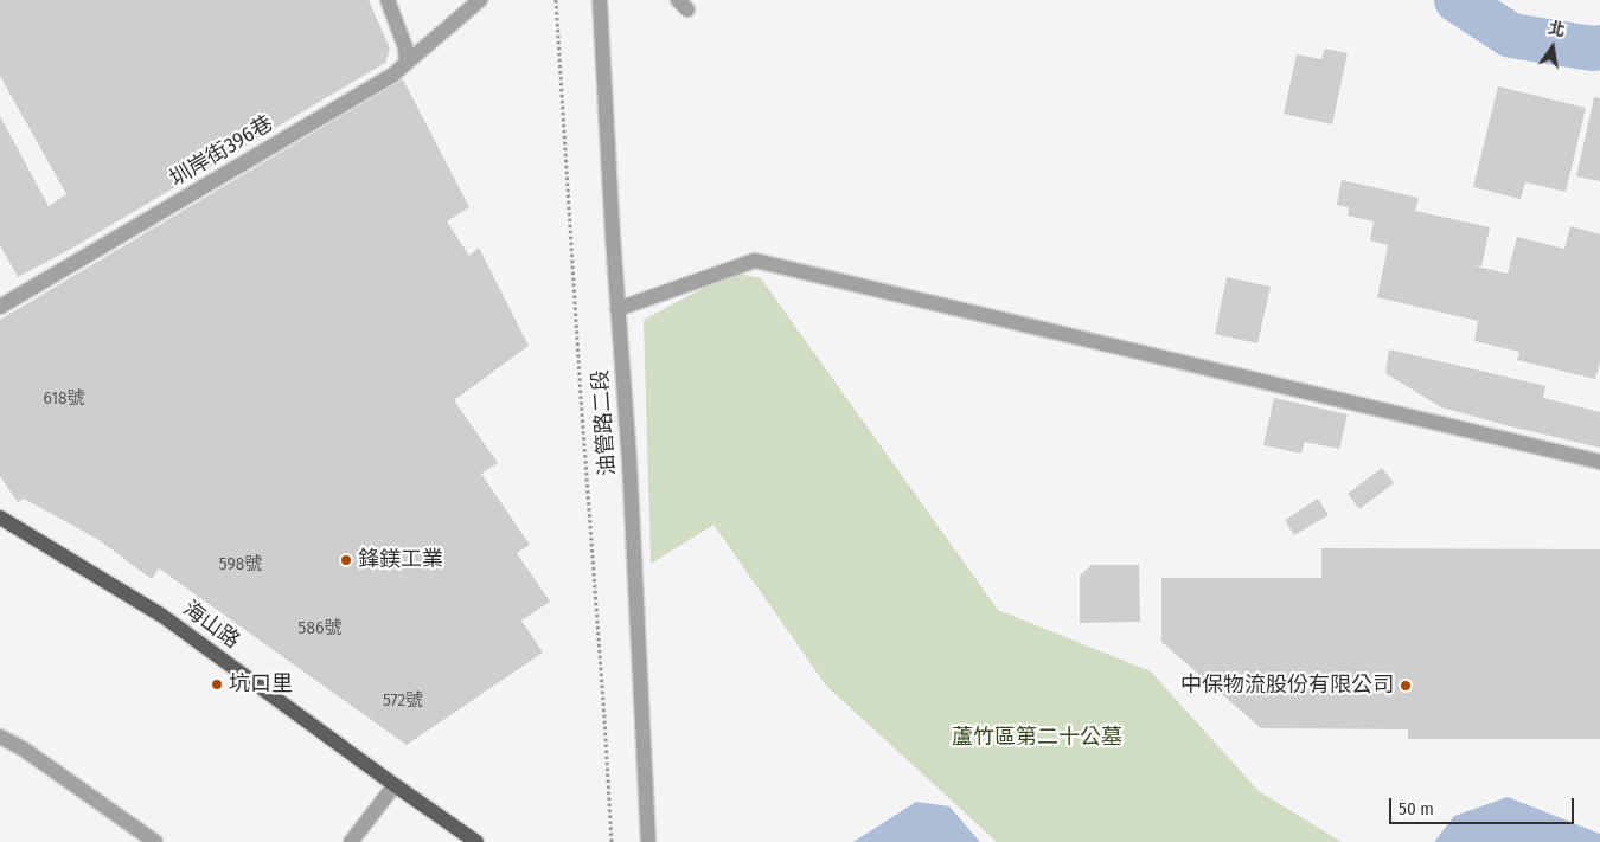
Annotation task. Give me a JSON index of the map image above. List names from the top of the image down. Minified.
{"streets":{"main road":["海山路"],"street":["圳岸街396巷","油管路二段"]},"parks":["蘆竹區第二十公墓"],"places":["鋒鎂工業","坑口里","中保物流股份有限公司"],"house_numbers":["618號","598號","586號","572號"],"scale_bar":"50 m","north":"top"}
